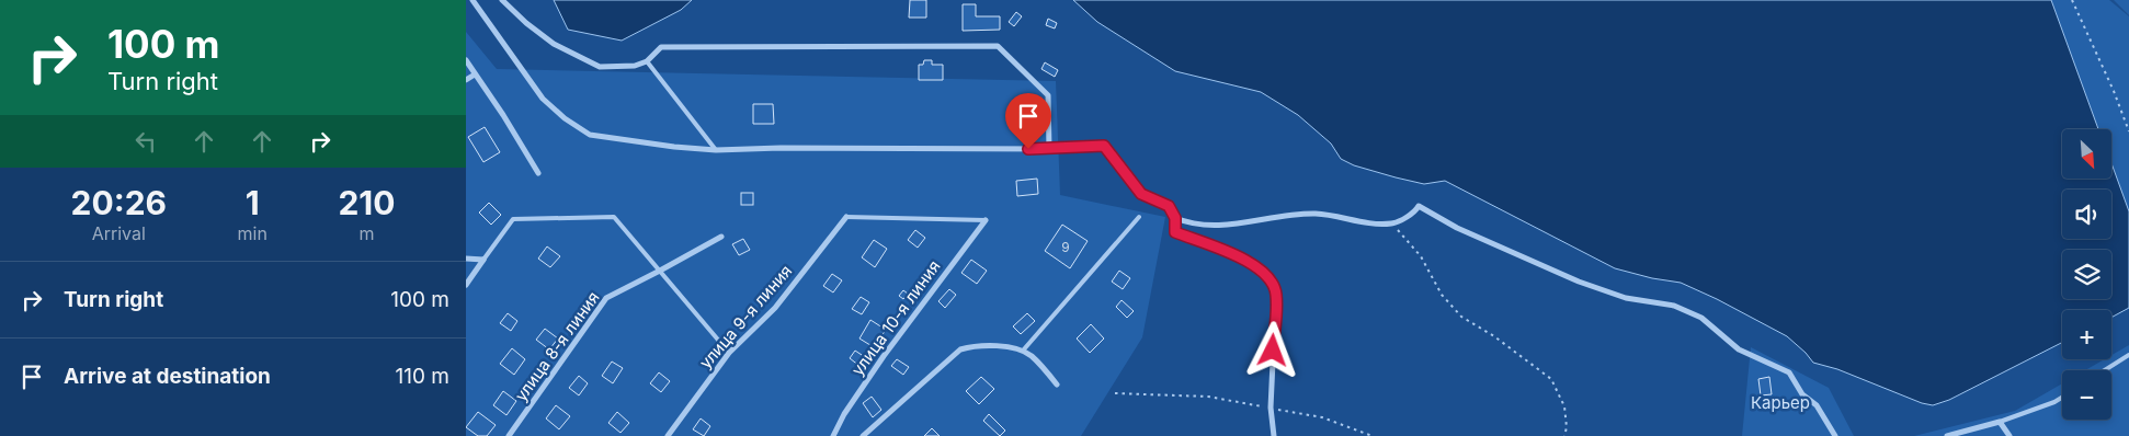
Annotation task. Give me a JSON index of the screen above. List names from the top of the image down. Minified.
{"streets":{"street":["улица 9-я линия","улица 10-я линия","улица 8-я линия"]},"parks":["Карьер"],"house_numbers":["9"],"north":"bottom right","page":{"turn":["100 m","Turn right"],"map_buttons":["+","−"],"eta":["20:26","Arrival","1","min","210","m"],"list":[{"name":"Turn right","value":"100 m"},{"name":"Arrive at destination","value":"110 m"}]}}
